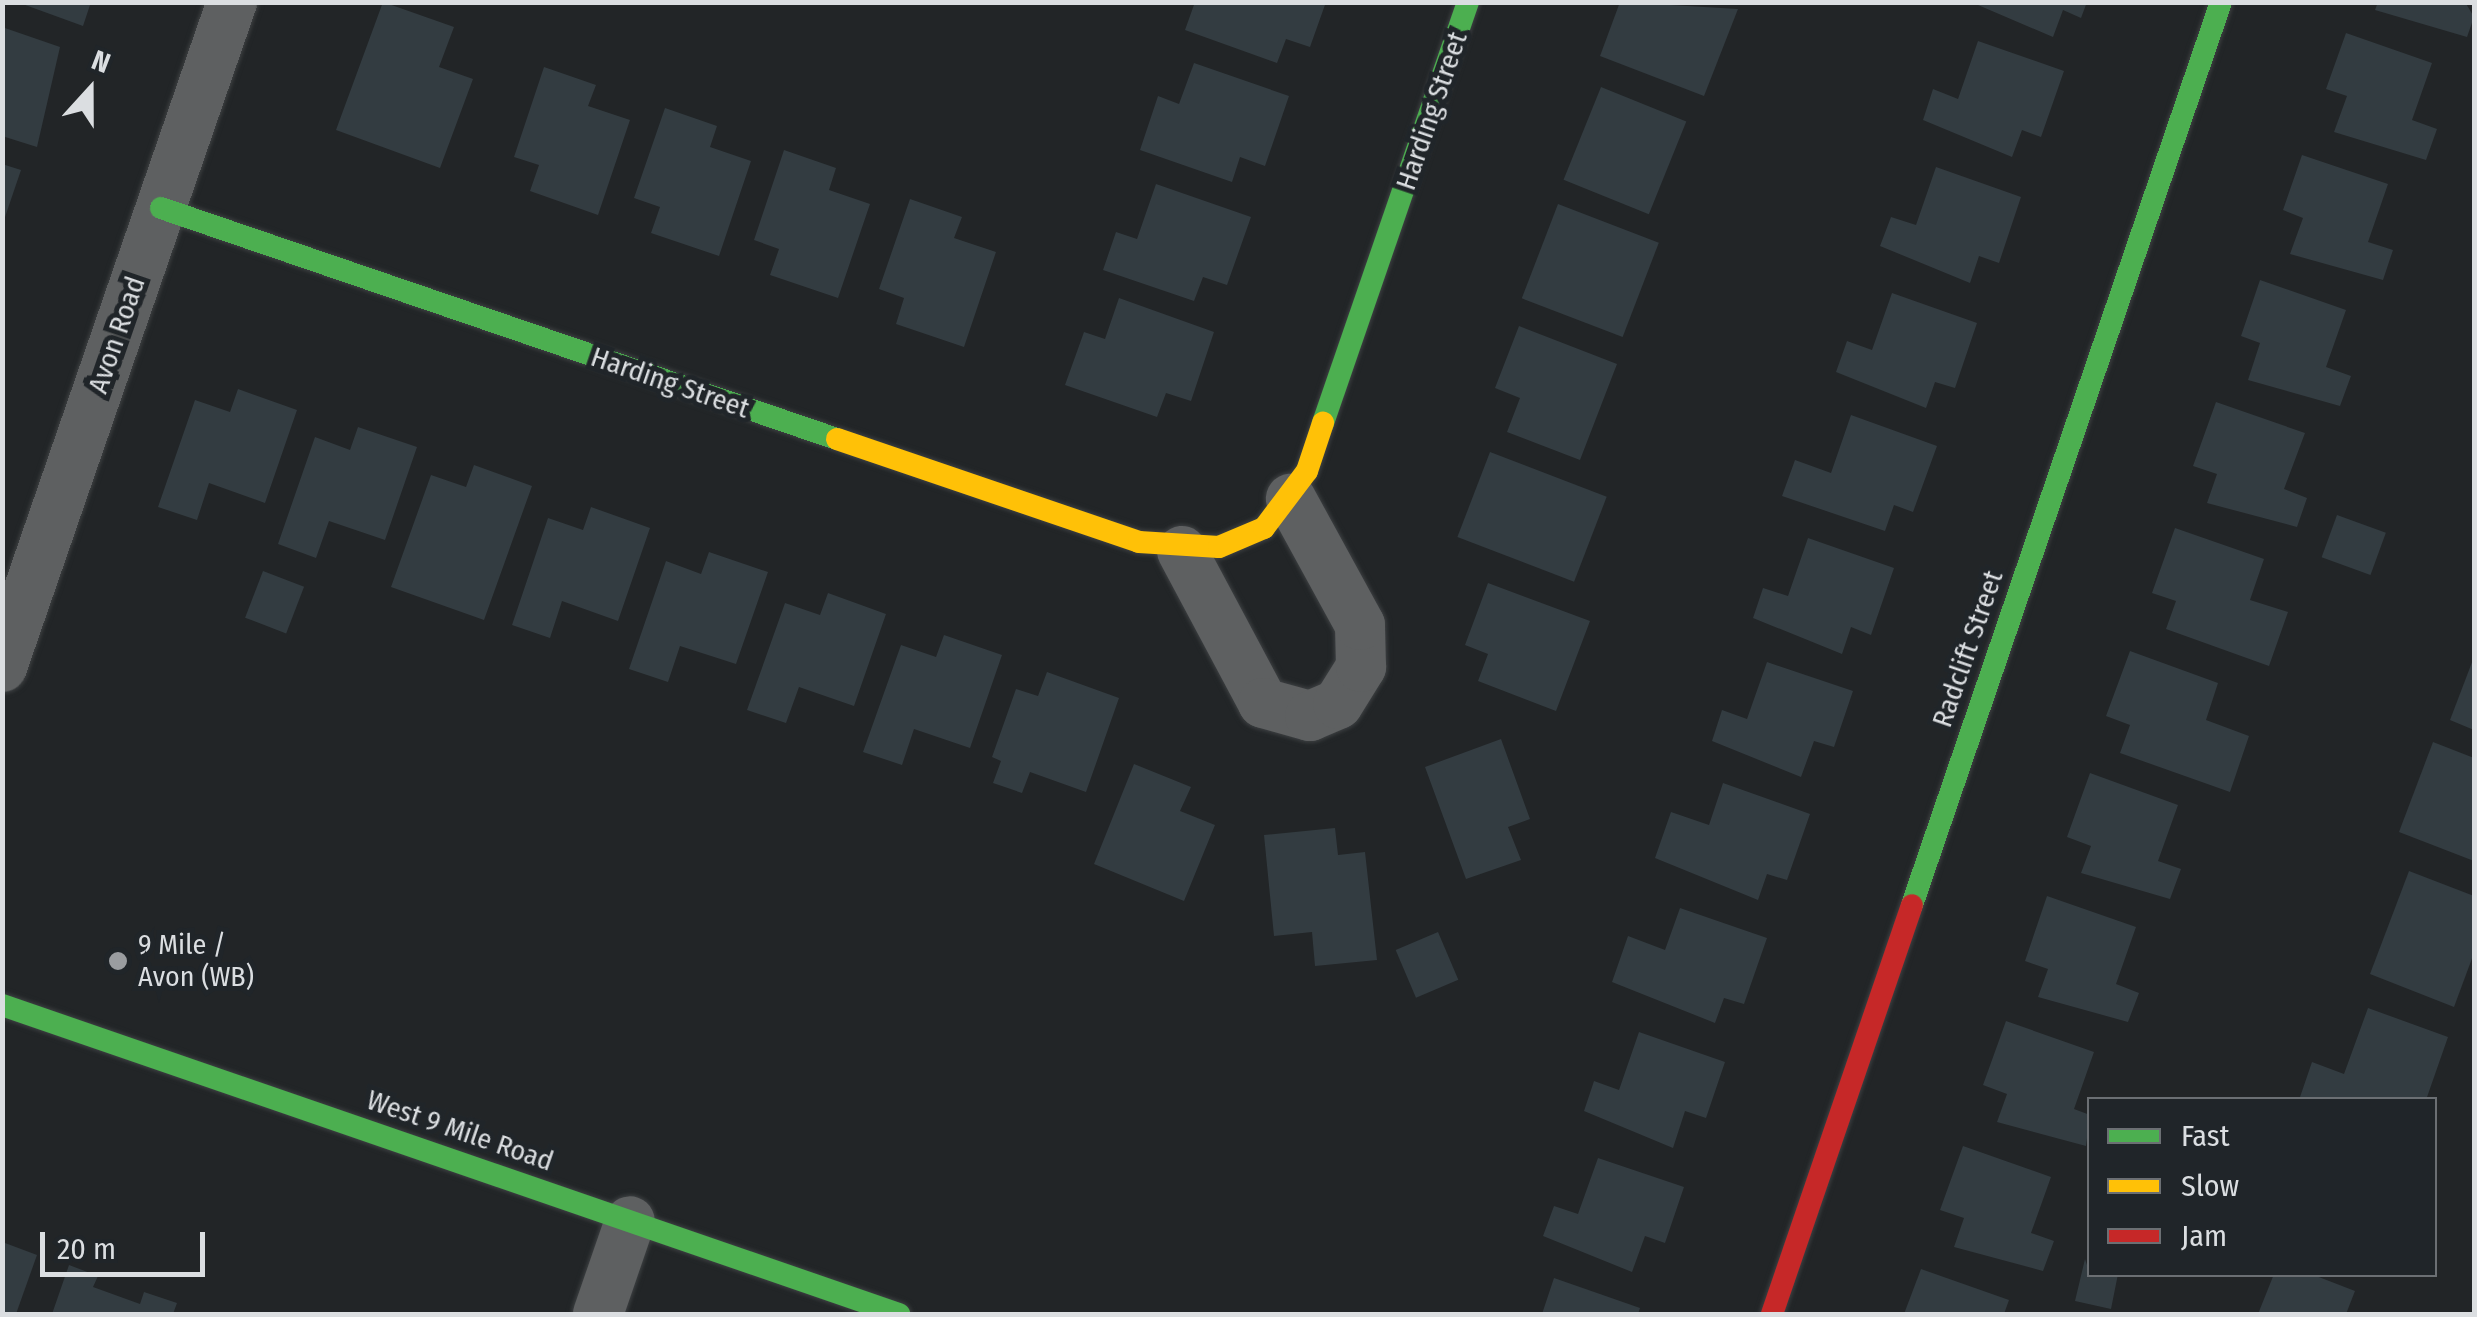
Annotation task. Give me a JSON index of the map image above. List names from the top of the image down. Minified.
{"streets":{"street":["Harding Street","Avon Road","Radclift Street","West 9 Mile Road"]},"crossings":[["Harding Street","Avon Road"]],"places":["9 Mile / Avon (WB)"],"legend":["Fast","Slow","Jam"],"scale_bar":"20 m","north":"top"}
